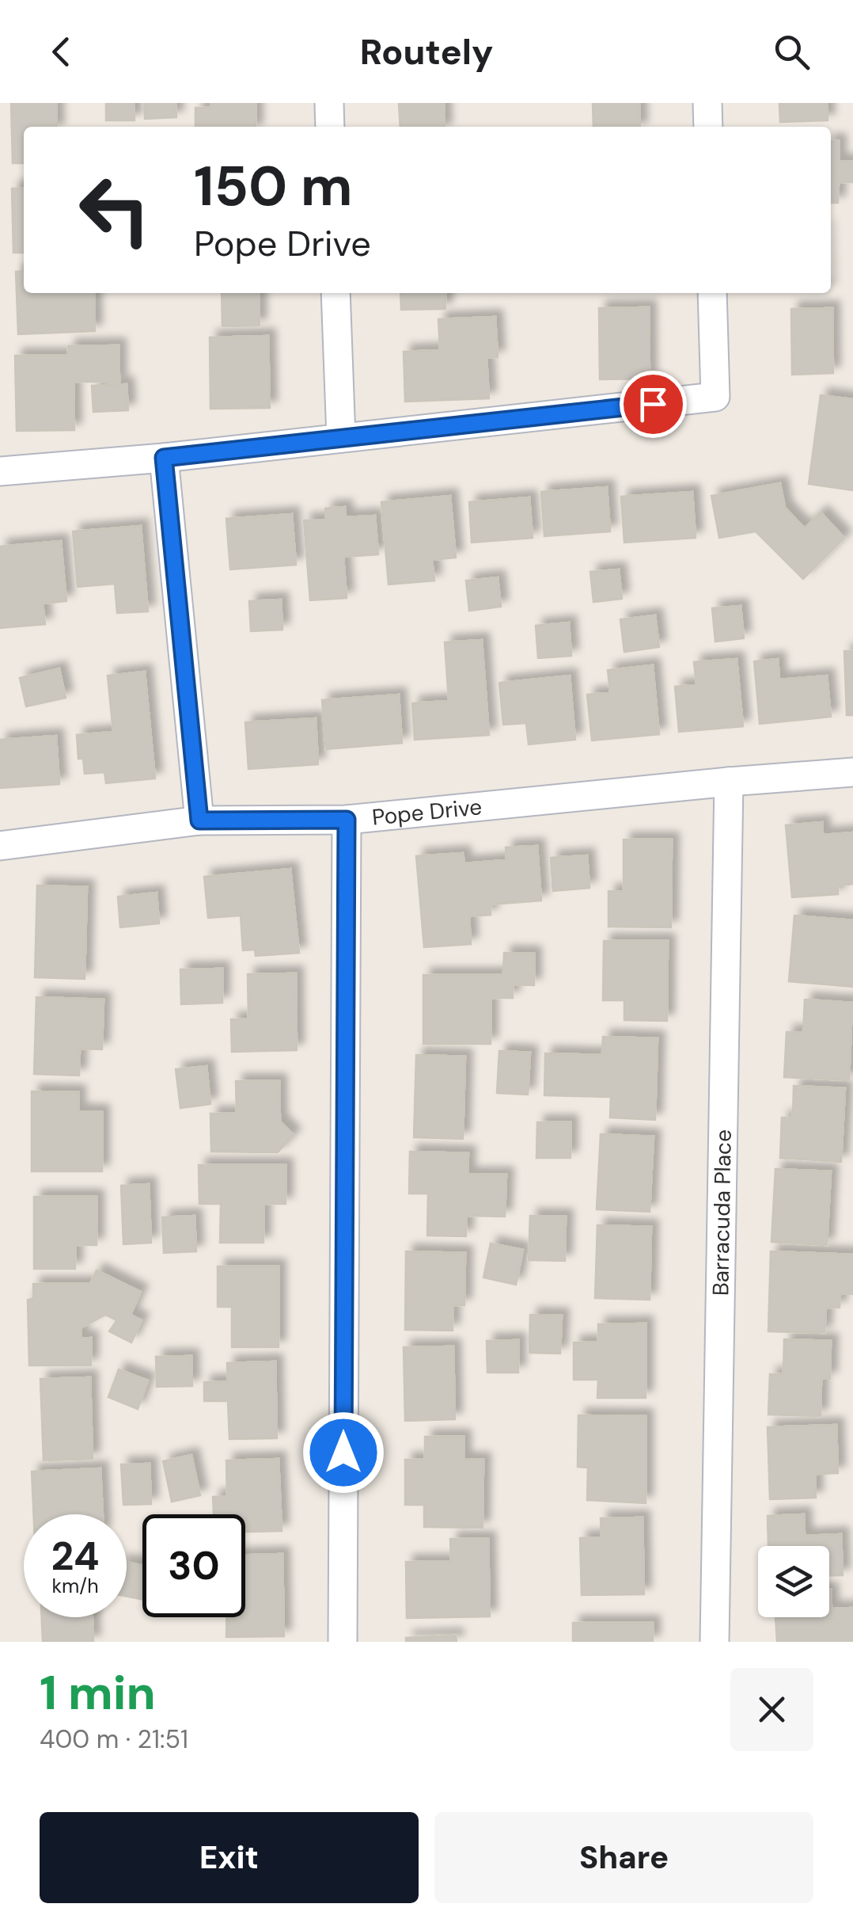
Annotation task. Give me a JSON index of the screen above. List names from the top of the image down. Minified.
{"streets":{"street":["Pope Drive","Barracuda Place"]},"crossings":[["Pope Drive","Barracuda Place"]],"page":{"header":"Routely","turn":["150 m","Pope Drive"],"speed":"24 km/h","limit":"30","heading":["1 min","400 m · 21:51"],"buttons":["Exit","Share"]}}
